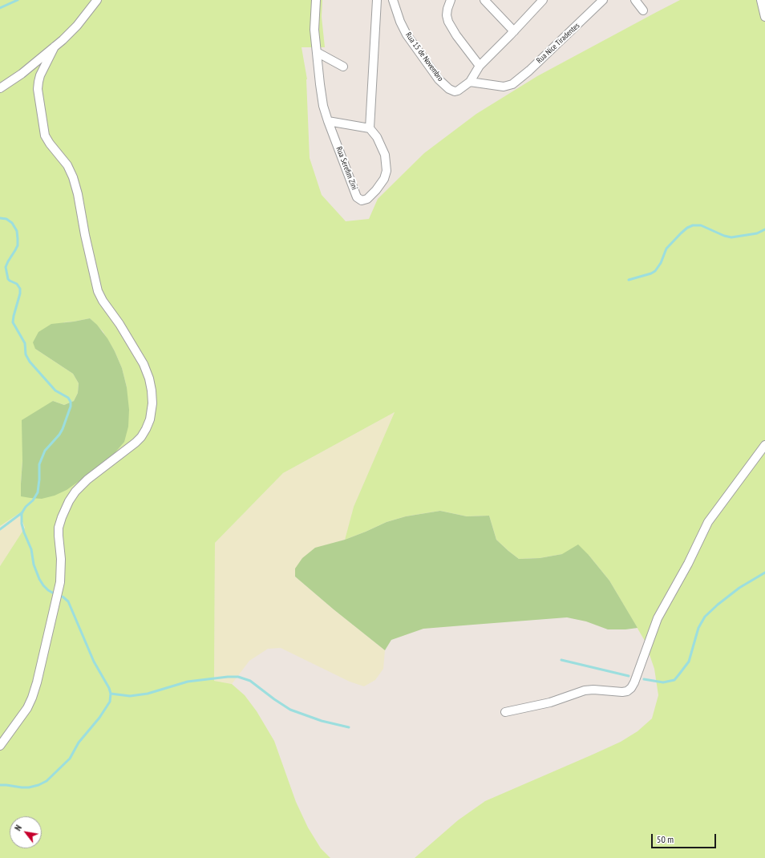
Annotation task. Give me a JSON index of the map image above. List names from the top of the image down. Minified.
{"streets":{"street":["Rua Nice Tiradentes","Rua 15 de Novembro","Rua Serefim Zini"]},"crossings":[["Rua Nice Tiradentes","Rua 15 de Novembro"]],"scale_bar":"50 m","north":"top left"}
